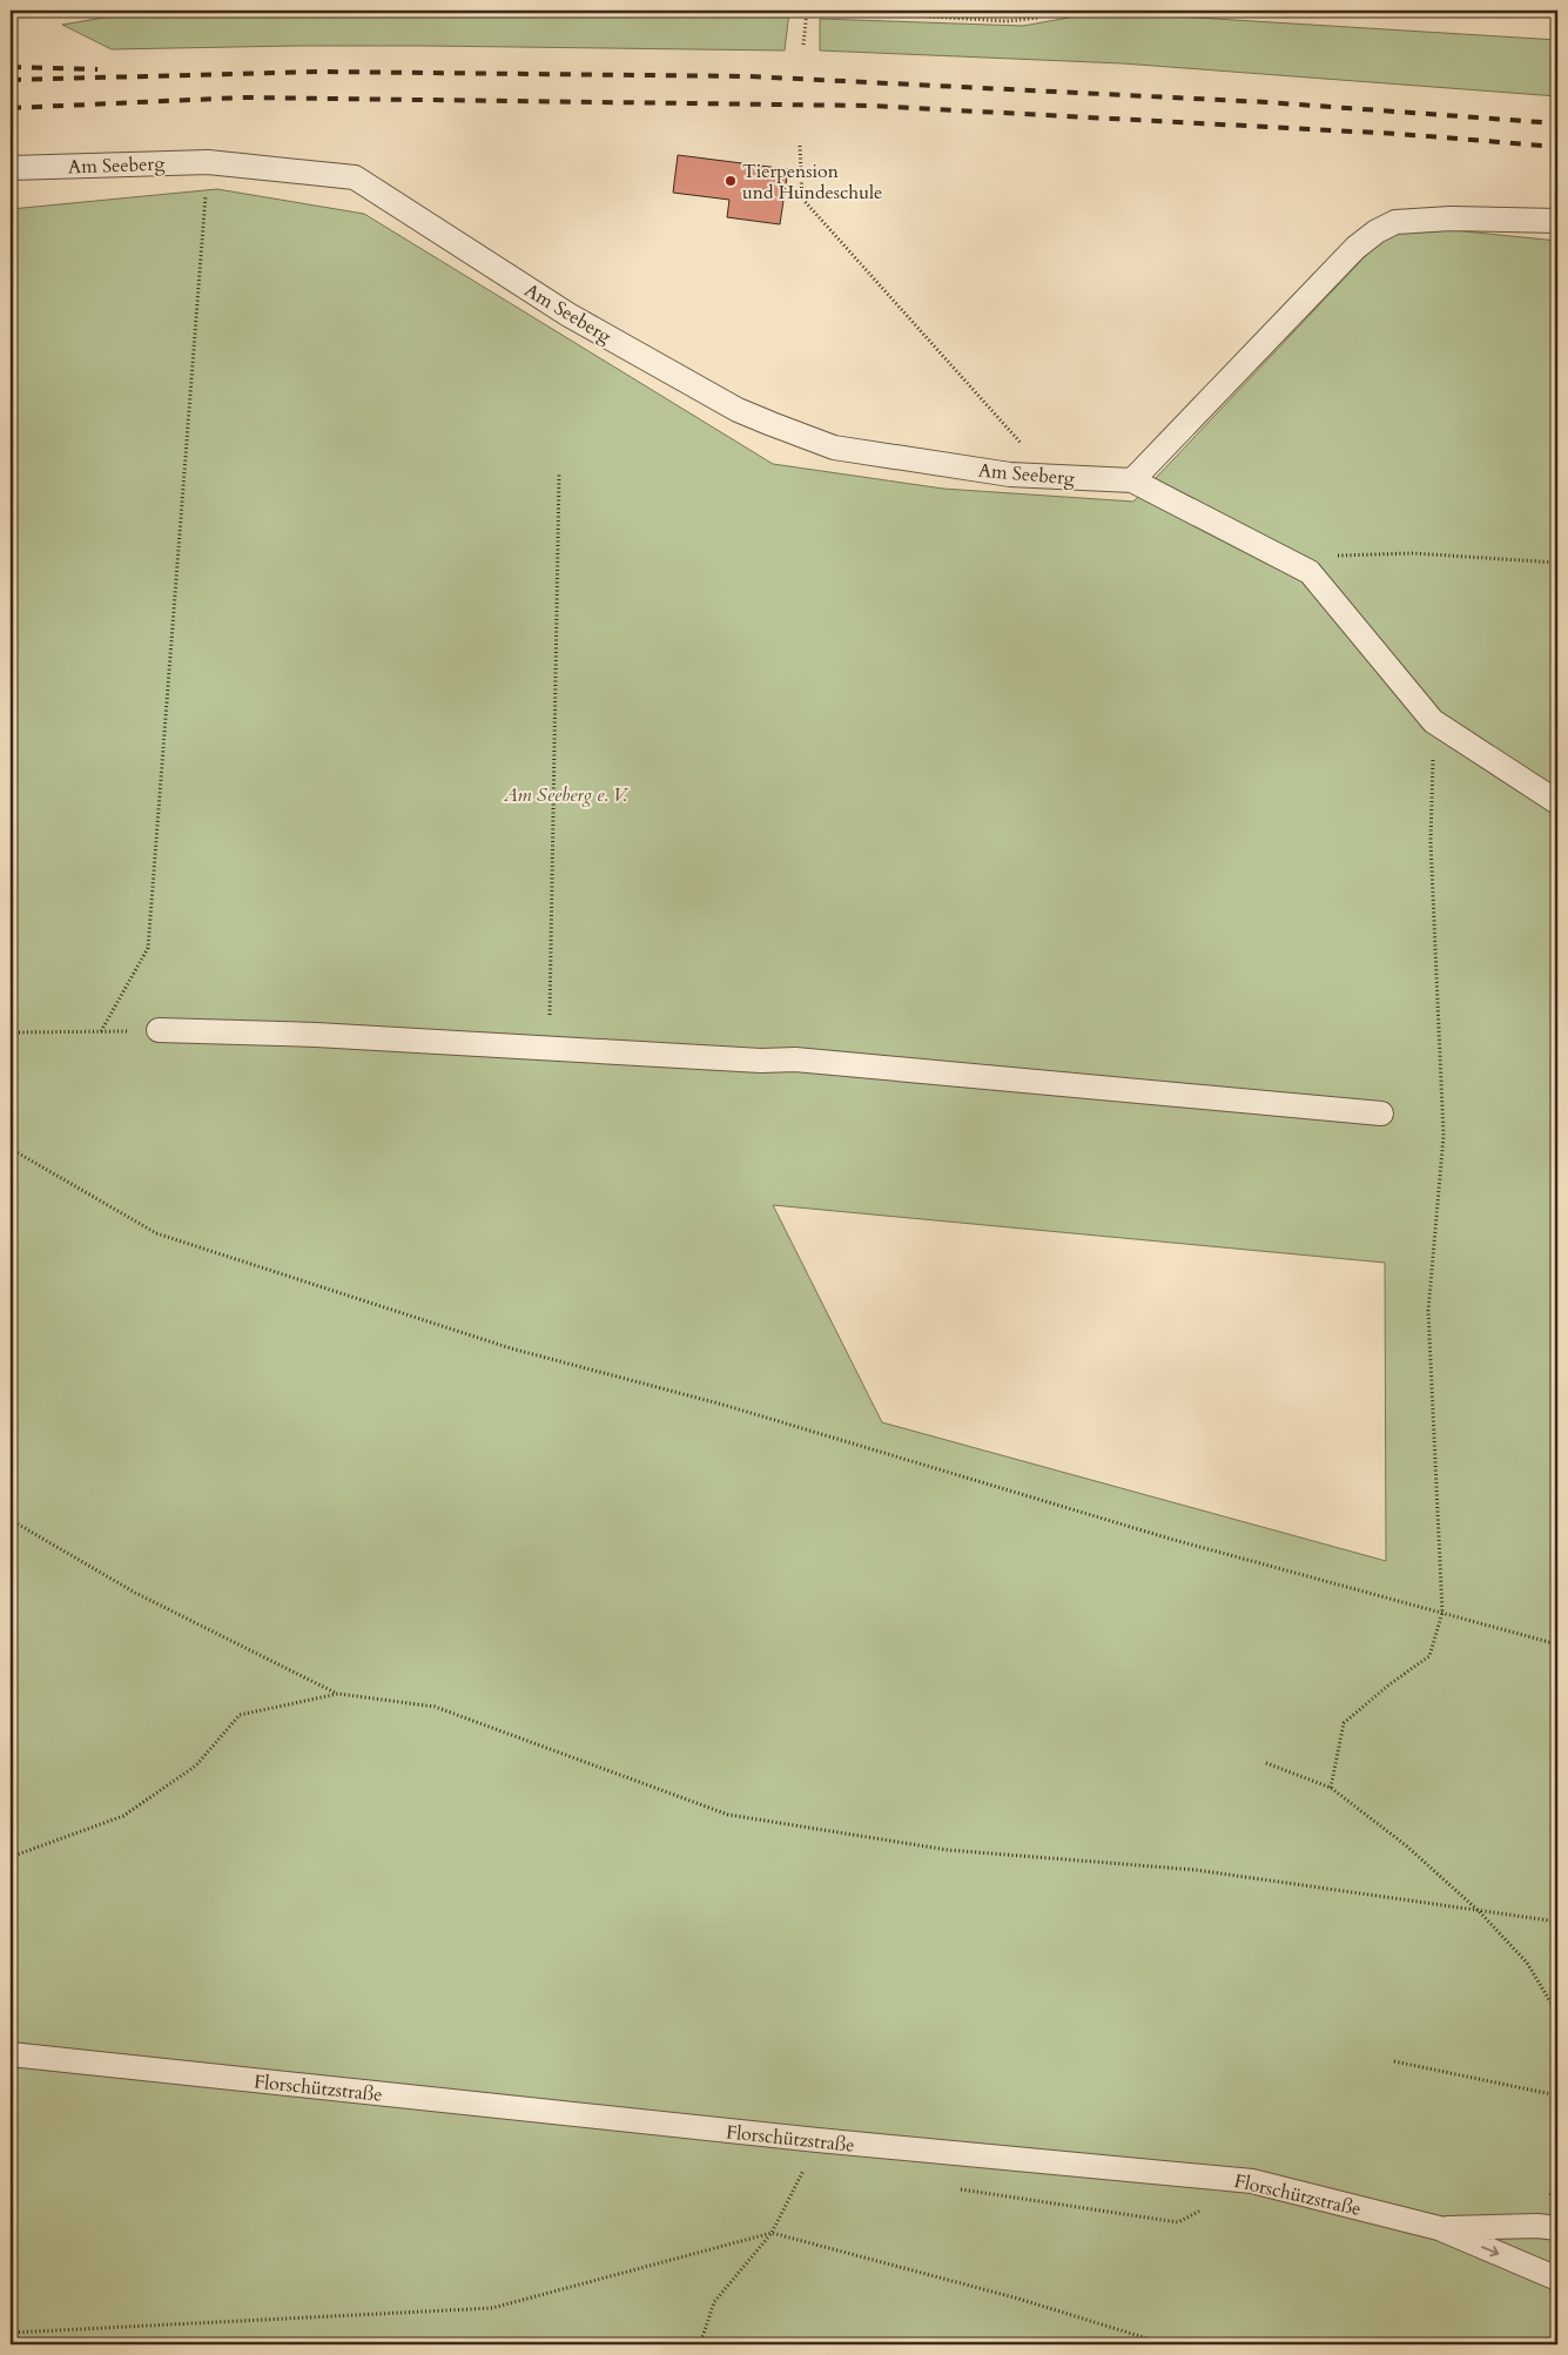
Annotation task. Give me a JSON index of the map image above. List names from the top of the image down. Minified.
{"streets":{"lane":["Am Seeberg","Florschützstraße"]},"parks":["Am Seeberg e. V."],"places":["Tierpension und Hundeschule"]}
